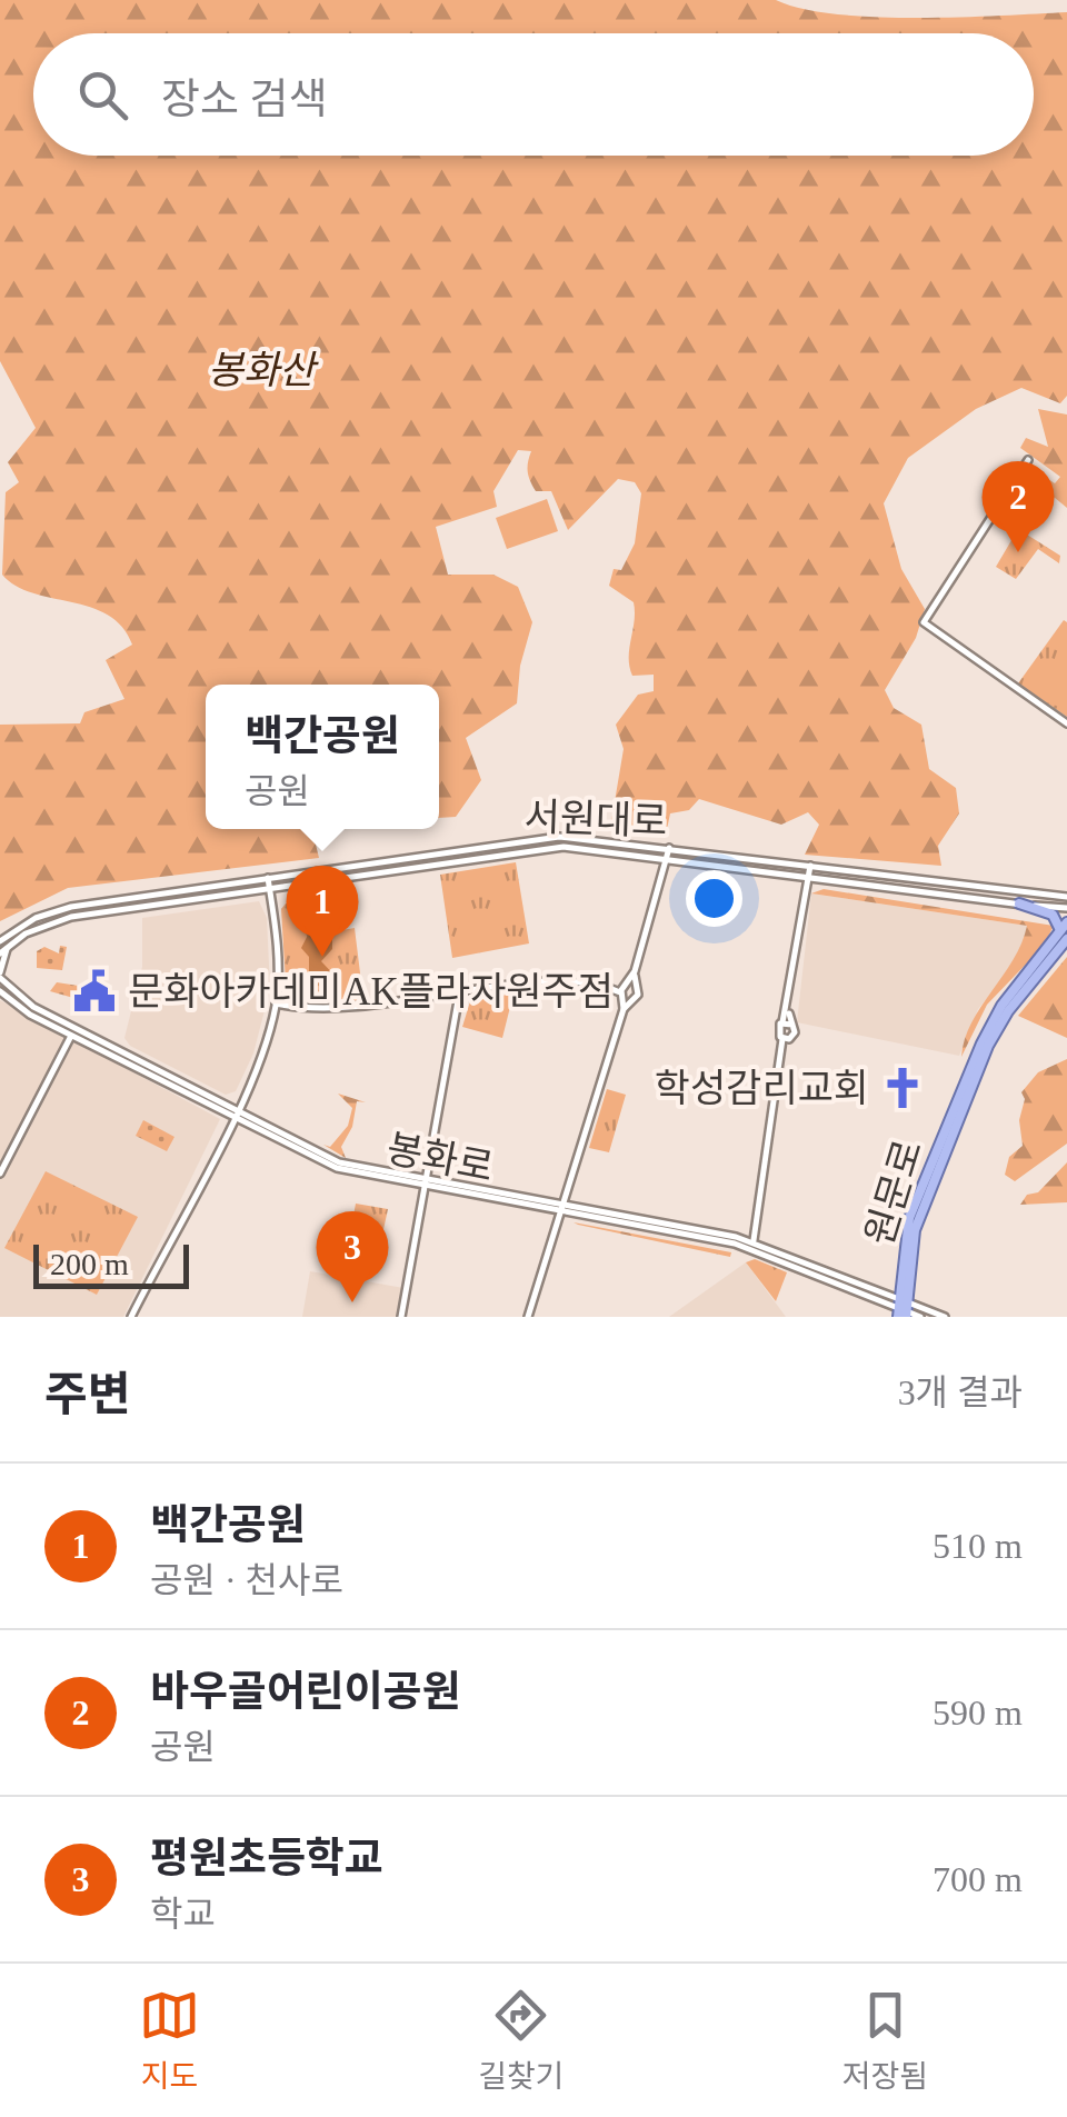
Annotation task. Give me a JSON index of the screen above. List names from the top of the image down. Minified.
{"streets":{"main road":["원문로"],"street":["서원대로","봉화로"]},"crossings":[["봉화로","원문로"]],"parks":["봉화산"],"places":{"public building":["문화아카데미AK플라자원주점"],"church":["학성감리교회"]},"scale_bar":"200 m","page":{"search":"장소 검색","pins":["2","1","3"],"popup":["백간공원","공원"],"scale":"200 m","heading":["주변","3개 결과"],"list":[{"mark":"1","name":"백간공원","note":"공원 · 천사로","value":"510 m"},{"mark":"2","name":"바우골어린이공원","note":"공원","value":"590 m"},{"mark":"3","name":"평원초등학교","note":"학교","value":"700 m"}],"nav":["지도","길찾기","저장됨"]}}
